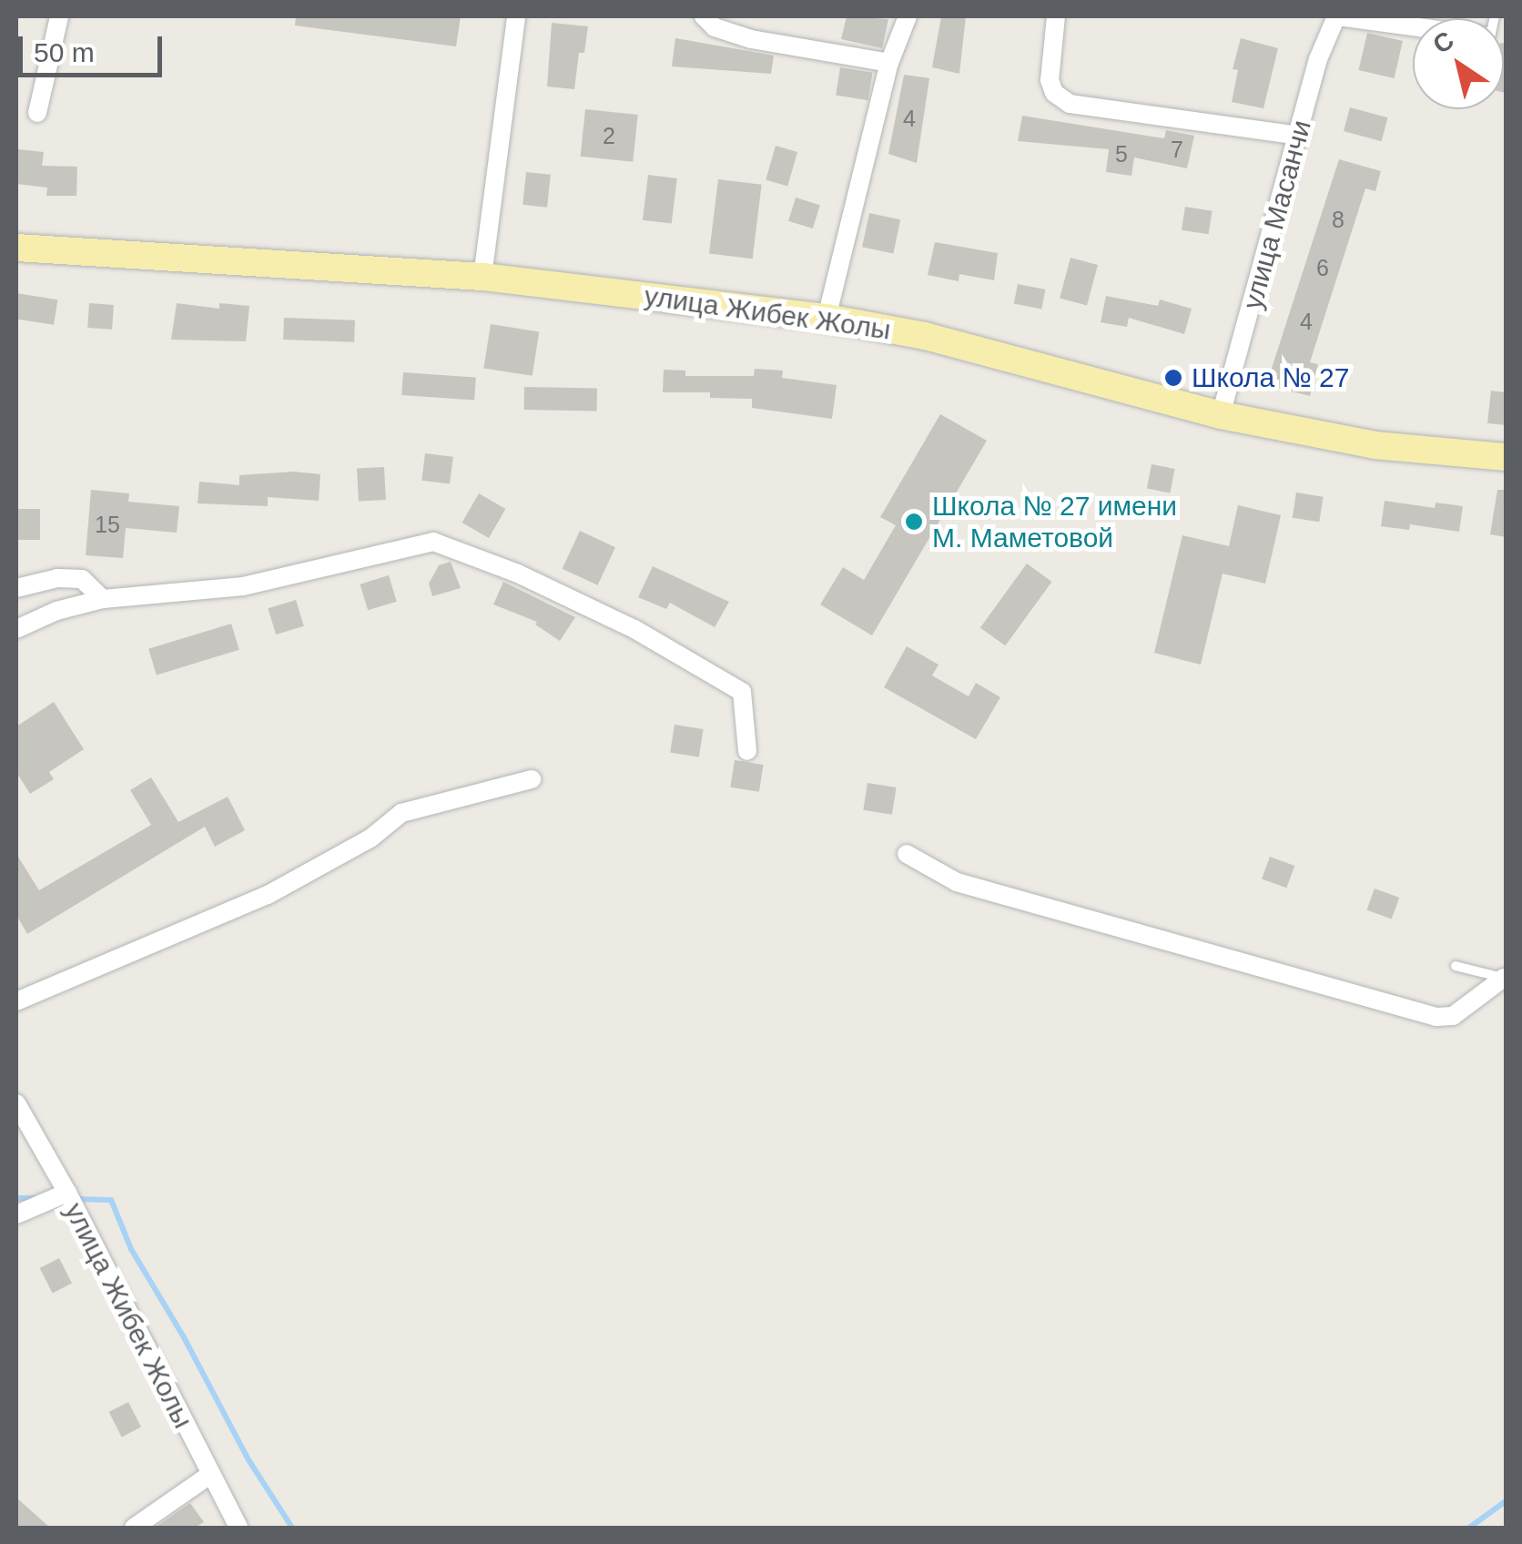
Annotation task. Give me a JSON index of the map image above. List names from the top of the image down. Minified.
{"streets":{"main road":["улица Жибек Жолы"],"street":["улица Масанчи"]},"crossings":[["улица Масанчи","улица Жибек Жолы"]],"places":["Школа № 27","Школа № 27 имени М. Маметовой"],"house_numbers":["4","2","7","5","8","6","4","15"],"scale_bar":"50 m","north":"top left"}
